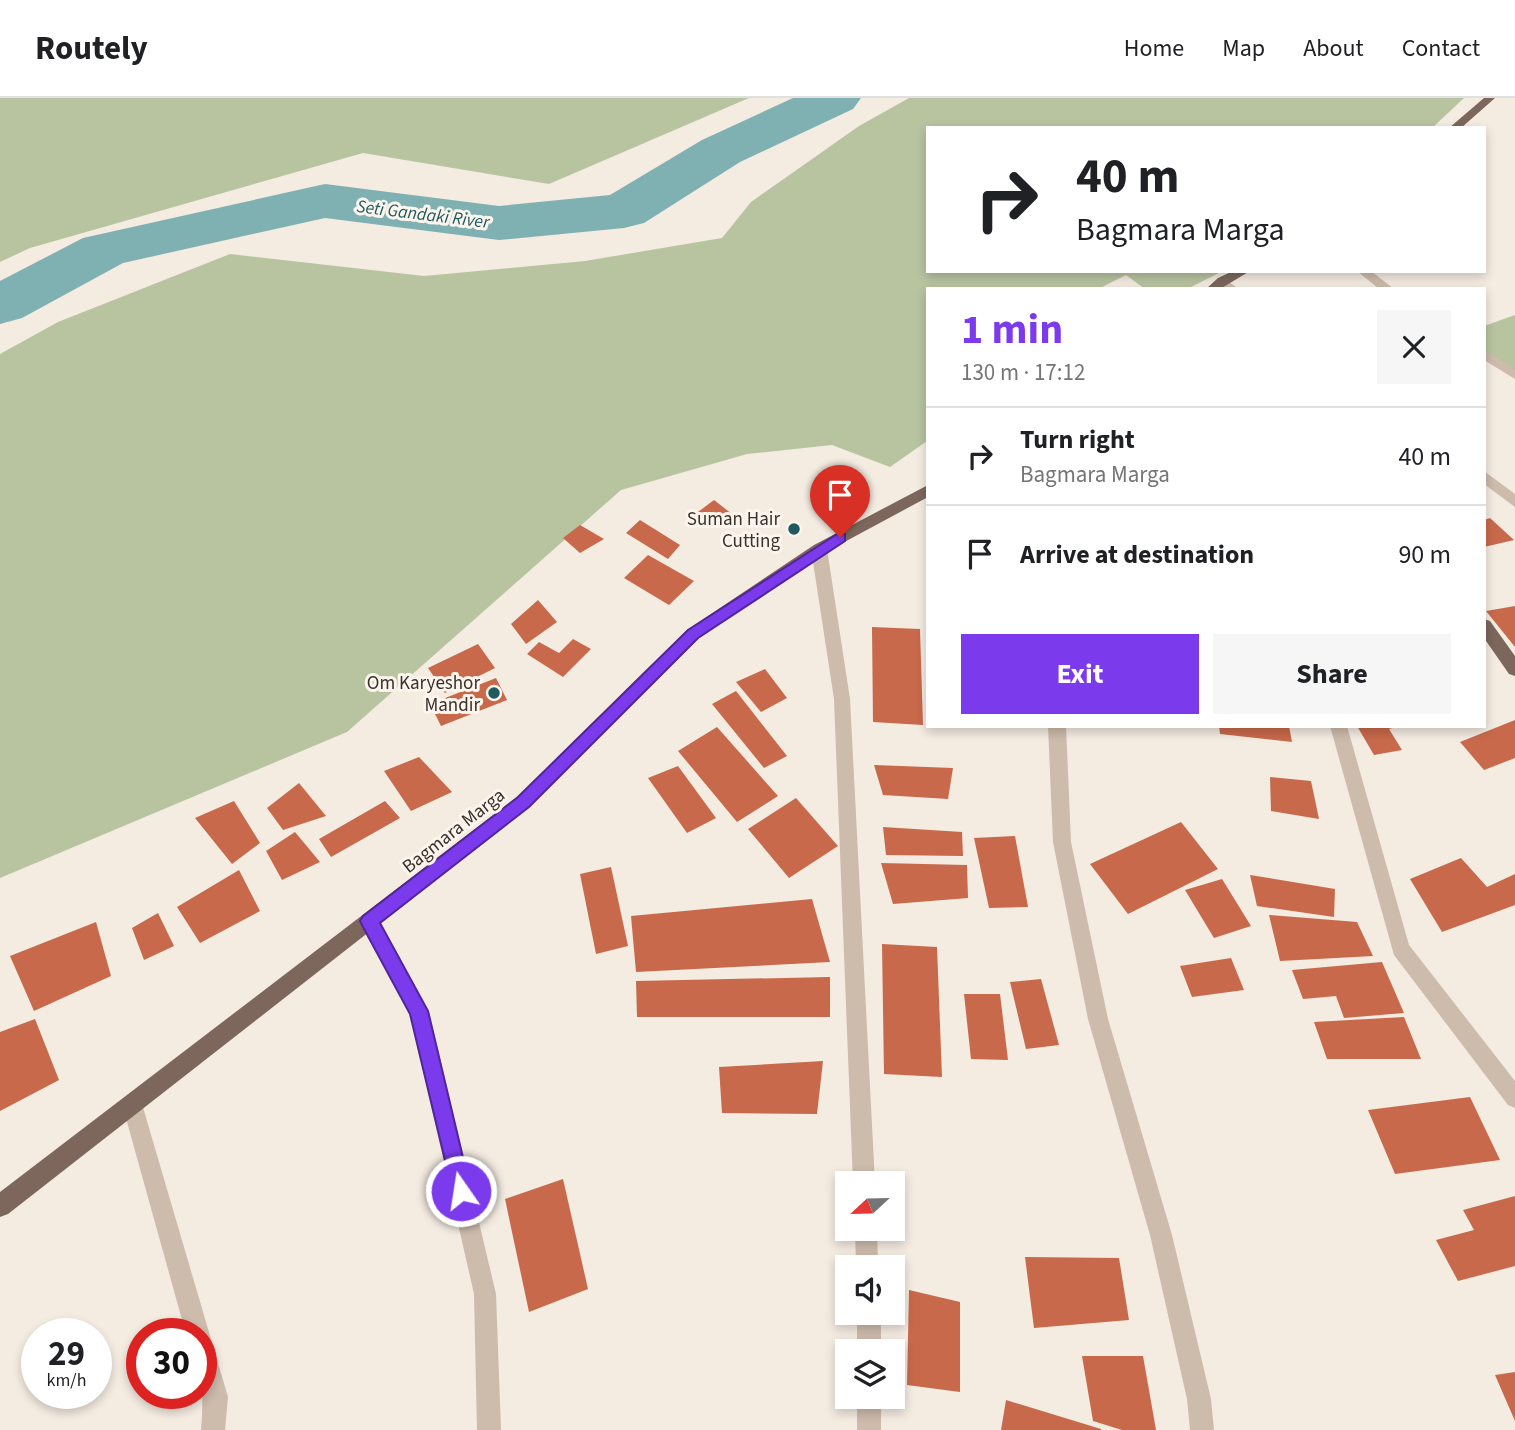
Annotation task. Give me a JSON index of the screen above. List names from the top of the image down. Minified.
{"streets":{"main road":["Bagmara Marga"]},"water":["Seti Gandaki River"],"places":["Suman Hair Cutting","Om Karyeshor Mandir"],"north":"left","page":{"header":"Routely","nav":["Home","Map","About","Contact"],"turn":["40 m","Bagmara Marga"],"heading":["1 min","130 m · 17:12"],"list":[{"name":"Turn right","note":"Bagmara Marga","value":"40 m"},{"name":"Arrive at destination","value":"90 m"}],"buttons":["Exit","Share"],"speed":"29 km/h","limit":"30"}}
